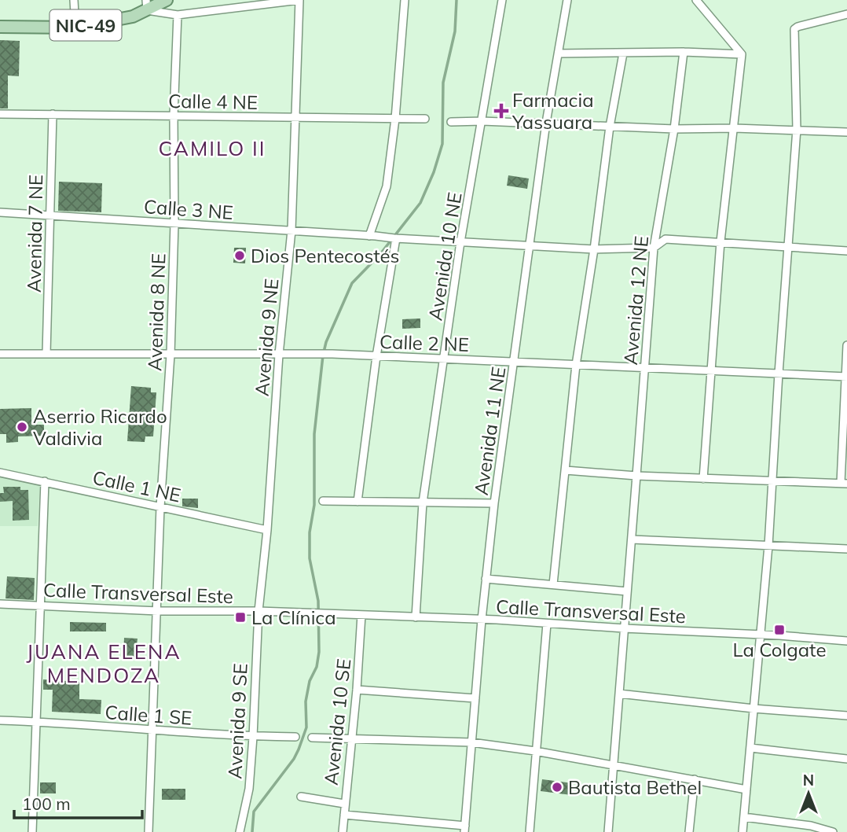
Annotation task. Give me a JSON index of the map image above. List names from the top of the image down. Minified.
{"streets":{"main road":["NIC-49"],"street":["Calle 4 NE","Calle 3 NE","Avenida 7 NE","Avenida 10 NE","Avenida 12 NE","Avenida 8 NE","Avenida 9 NE","Calle 2 NE","Avenida 11 NE","Calle 1 NE","Calle Transversal Este","Calle 1 SE","Avenida 9 SE","Avenida 10 SE"]},"crossings":[["Calle 4 NE","Avenida 7 NE"],["Calle 4 NE","Avenida 8 NE"],["Calle 4 NE","Avenida 9 NE"],["Calle 3 NE","Avenida 7 NE"],["Calle 3 NE","Avenida 10 NE"],["Calle 3 NE","Avenida 12 NE"],["Calle 3 NE","Avenida 8 NE"],["Calle 3 NE","Avenida 9 NE"],["Calle 3 NE","Avenida 11 NE"],["Avenida 7 NE","Calle 2 NE"],["Avenida 10 NE","Calle 2 NE"],["Avenida 10 NE","Calle Transversal Este"],["Avenida 12 NE","Calle 2 NE"],["Avenida 12 NE","Calle Transversal Este"],["Avenida 8 NE","Calle 2 NE"],["Avenida 8 NE","Calle 1 NE"],["Avenida 8 NE","Calle Transversal Este"],["Avenida 8 NE","Calle 1 SE"],["Avenida 9 NE","Calle 2 NE"],["Avenida 9 NE","Calle 1 NE"],["Avenida 9 NE","Calle Transversal Este"],["Avenida 9 NE","Avenida 9 SE"],["Calle 2 NE","Avenida 11 NE"],["Avenida 11 NE","Calle Transversal Este"],["Calle Transversal Este","Avenida 9 SE"],["Calle Transversal Este","Avenida 10 SE"],["Calle 1 SE","Avenida 9 SE"]],"districts":["CAMILO II","JUANA ELENA MENDOZA"],"places":{"health":["Farmacia Yassuara"],"other":["Dios Pentecostés","Aserrio Ricardo Valdivia","Bautista Bethel"],"transit":["La Clínica","La Colgate"]},"scale_bar":"100 m","north":"top"}
